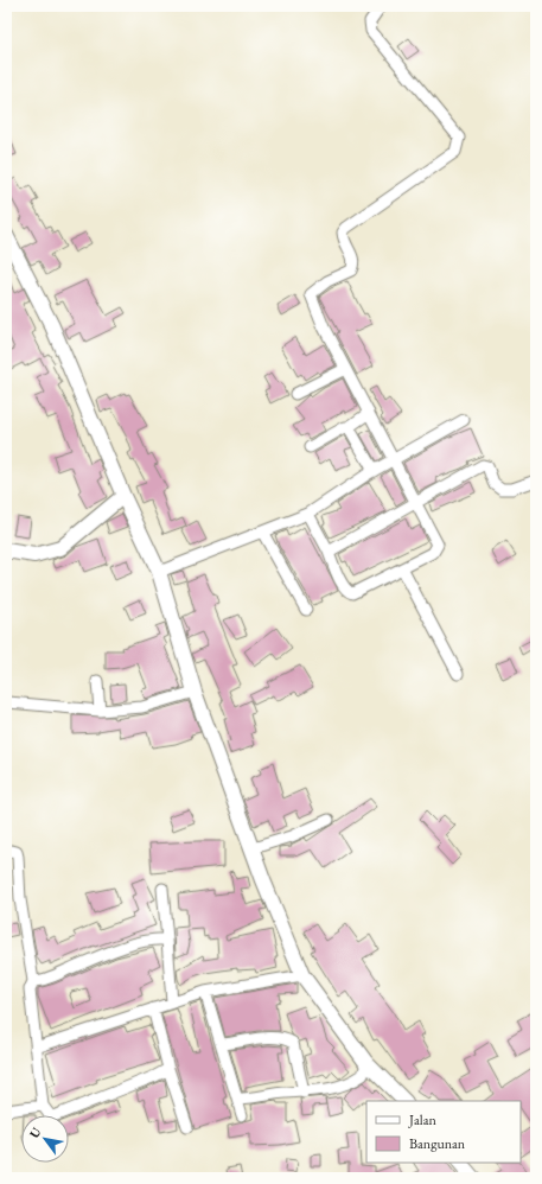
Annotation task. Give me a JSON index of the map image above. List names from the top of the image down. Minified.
{"legend":["Jalan","Bangunan"],"north":"top left"}
